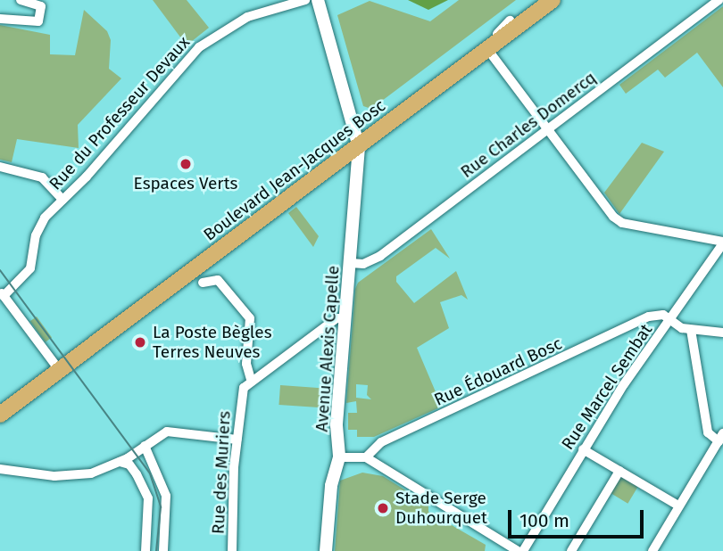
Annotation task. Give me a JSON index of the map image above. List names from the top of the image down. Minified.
{"streets":{"main road":["Boulevard Jean-Jacques Bosc"],"street":["Rue du Professeur Devaux","Rue Charles Domercq","Avenue Alexis Capelle","Rue Édouard Bosc","Rue Marcel Sembat","Rue des Muriers"]},"crossings":[["Rue Charles Domercq","Avenue Alexis Capelle"],["Boulevard Jean-Jacques Bosc","Avenue Alexis Capelle"],["Rue Édouard Bosc","Rue Marcel Sembat"]],"places":["Espaces Verts","La Poste Bègles Terres Neuves","Stade Serge Duhourquet"],"scale_bar":"100 m"}
